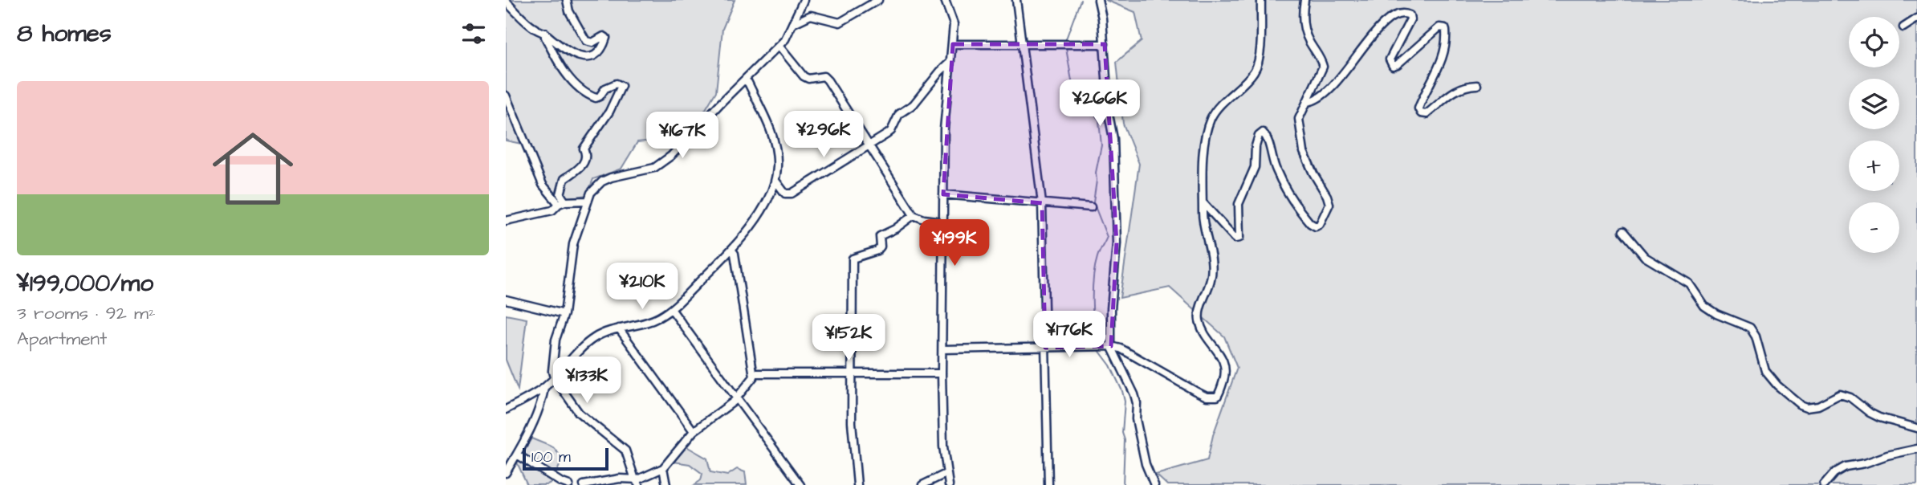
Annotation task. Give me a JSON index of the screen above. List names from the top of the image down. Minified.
{"scale_bar":"100 m","page":{"heading":"8 homes","map_buttons":["+","−"],"list":[{"name":"¥199,000/mo","note":"3 rooms · 92 m² · Apartment"}],"price":["¥266K","¥296K","¥167K","¥199K","¥210K","¥176K","¥152K","¥133K"],"scale":"100 m"}}
